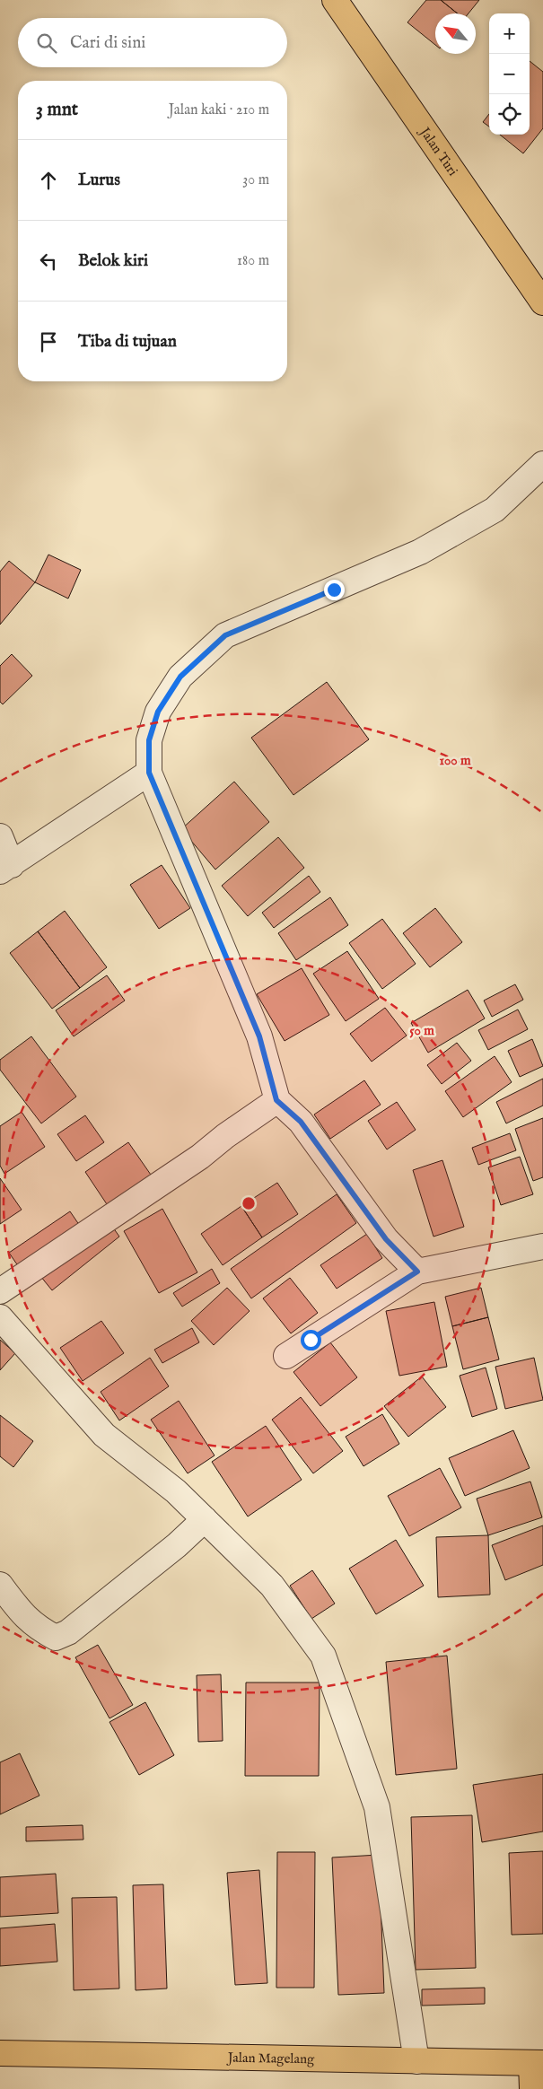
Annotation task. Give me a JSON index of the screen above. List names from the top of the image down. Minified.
{"streets":{"main road":["Jalan Turi","Jalan Magelang"]},"north":"top left","page":{"map_buttons":["+","−"],"search":"Cari di sini","heading":["3 mnt","Jalan kaki · 210 m"],"list":[["Lurus","30 m"],["Belok kiri","180 m"],"Tiba di tujuan"]},"rings":["100 m","50 m"]}
